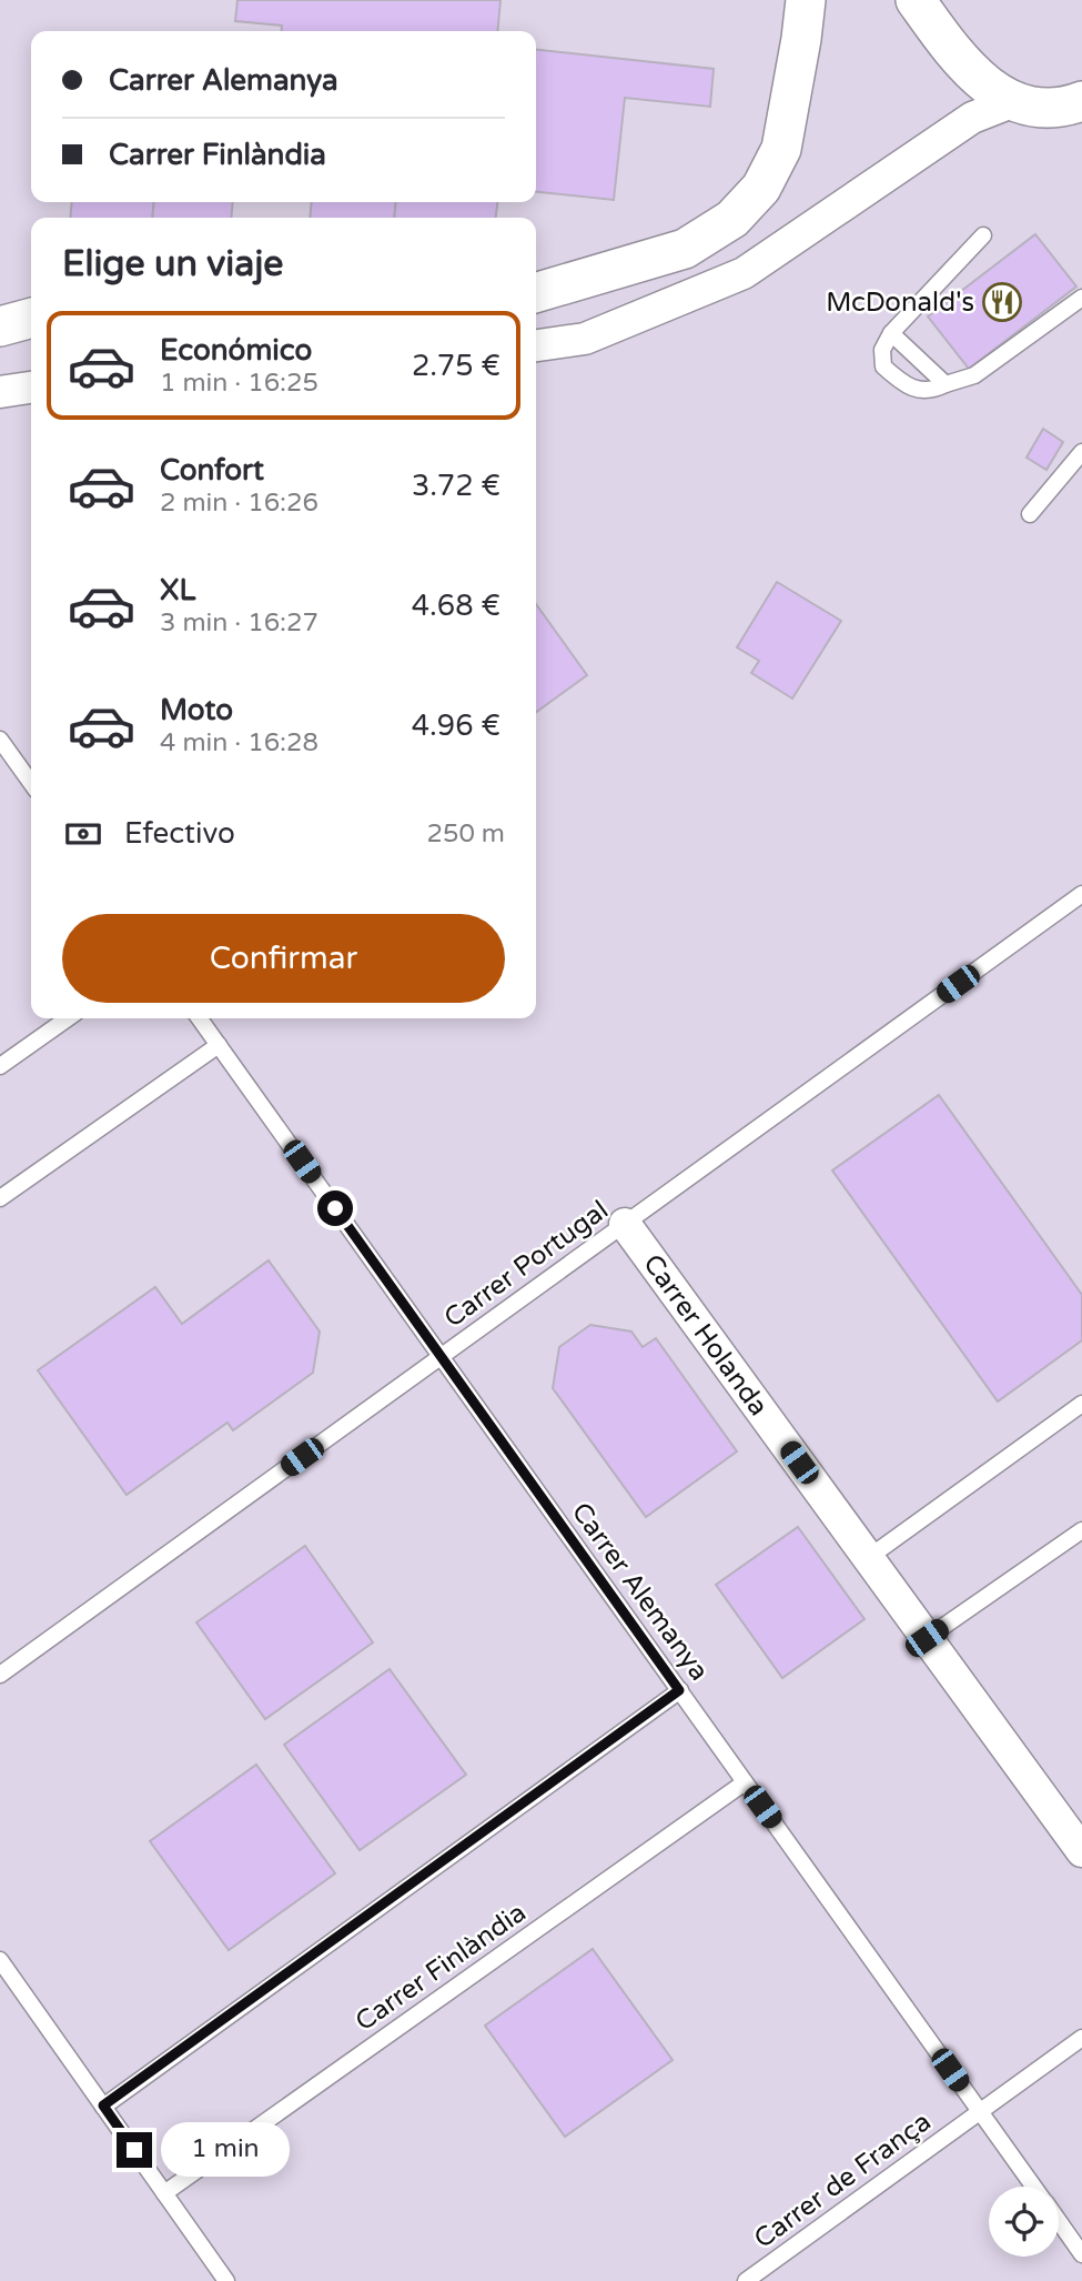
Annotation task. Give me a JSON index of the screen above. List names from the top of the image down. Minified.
{"streets":{"street":["Carrer Holanda"],"lane":["Carrer Portugal","Carrer Alemanya","Carrer Finlàndia","Carrer de França"]},"crossings":[["Carrer Portugal","Carrer Holanda"],["Carrer Portugal","Carrer Alemanya"],["Carrer Alemanya","Carrer Finlàndia"],["Carrer Alemanya","Carrer de França"]],"places":{"restaurant":["McDonald's"]},"page":{"banner":["Carrer Alemanya","Carrer Finlàndia"],"heading":"Elige un viaje","list":[{"name":"Económico","note":"1 min · 16:25","value":"2.75 €"},{"name":"Confort","note":"2 min · 16:26","value":"3.72 €"},{"name":"XL","note":"3 min · 16:27","value":"4.68 €"},{"name":"Moto","note":"4 min · 16:28","value":"4.96 €"}],"pay":["Efectivo","250 m"],"buttons":"Confirmar","bubble":"1 min"}}
